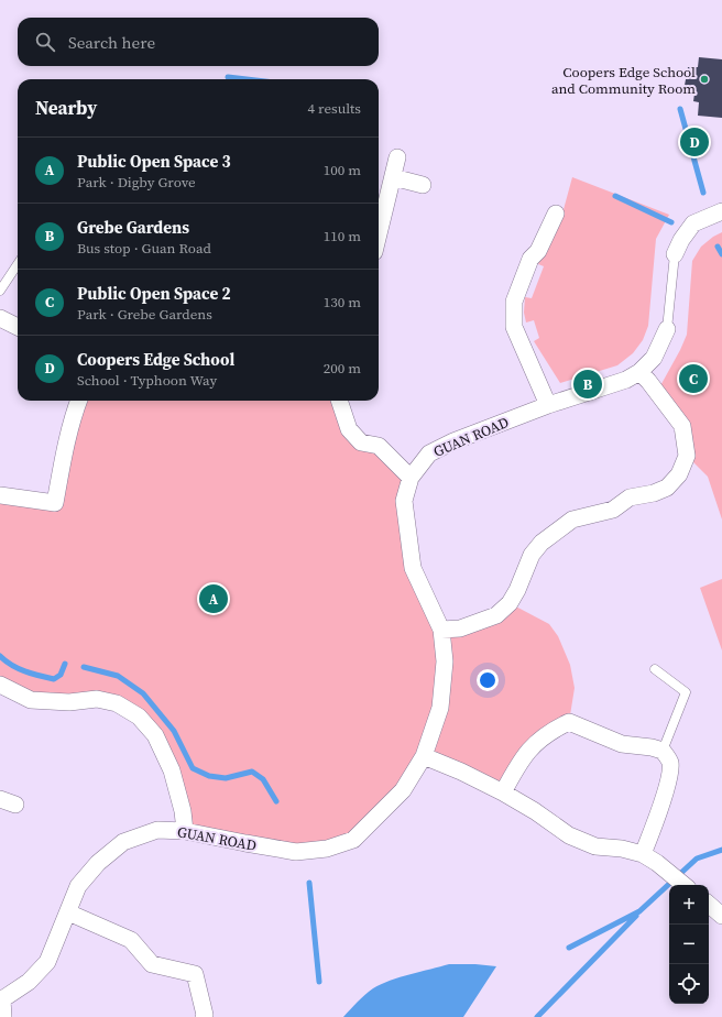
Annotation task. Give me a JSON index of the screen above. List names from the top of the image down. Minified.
{"streets":{"street":["GUAN ROAD"]},"places":["Coopers Edge School and Community Room"],"page":{"search":"Search here","heading":["Nearby","4 results"],"pins":["D","C","B","A"],"list":[{"mark":"A","name":"Public Open Space 3","note":"Park · Digby Grove","value":"100 m"},{"mark":"B","name":"Grebe Gardens","note":"Bus stop · Guan Road","value":"110 m"},{"mark":"C","name":"Public Open Space 2","note":"Park · Grebe Gardens","value":"130 m"},{"mark":"D","name":"Coopers Edge School","note":"School · Typhoon Way","value":"200 m"}],"map_buttons":["+","−"]}}
